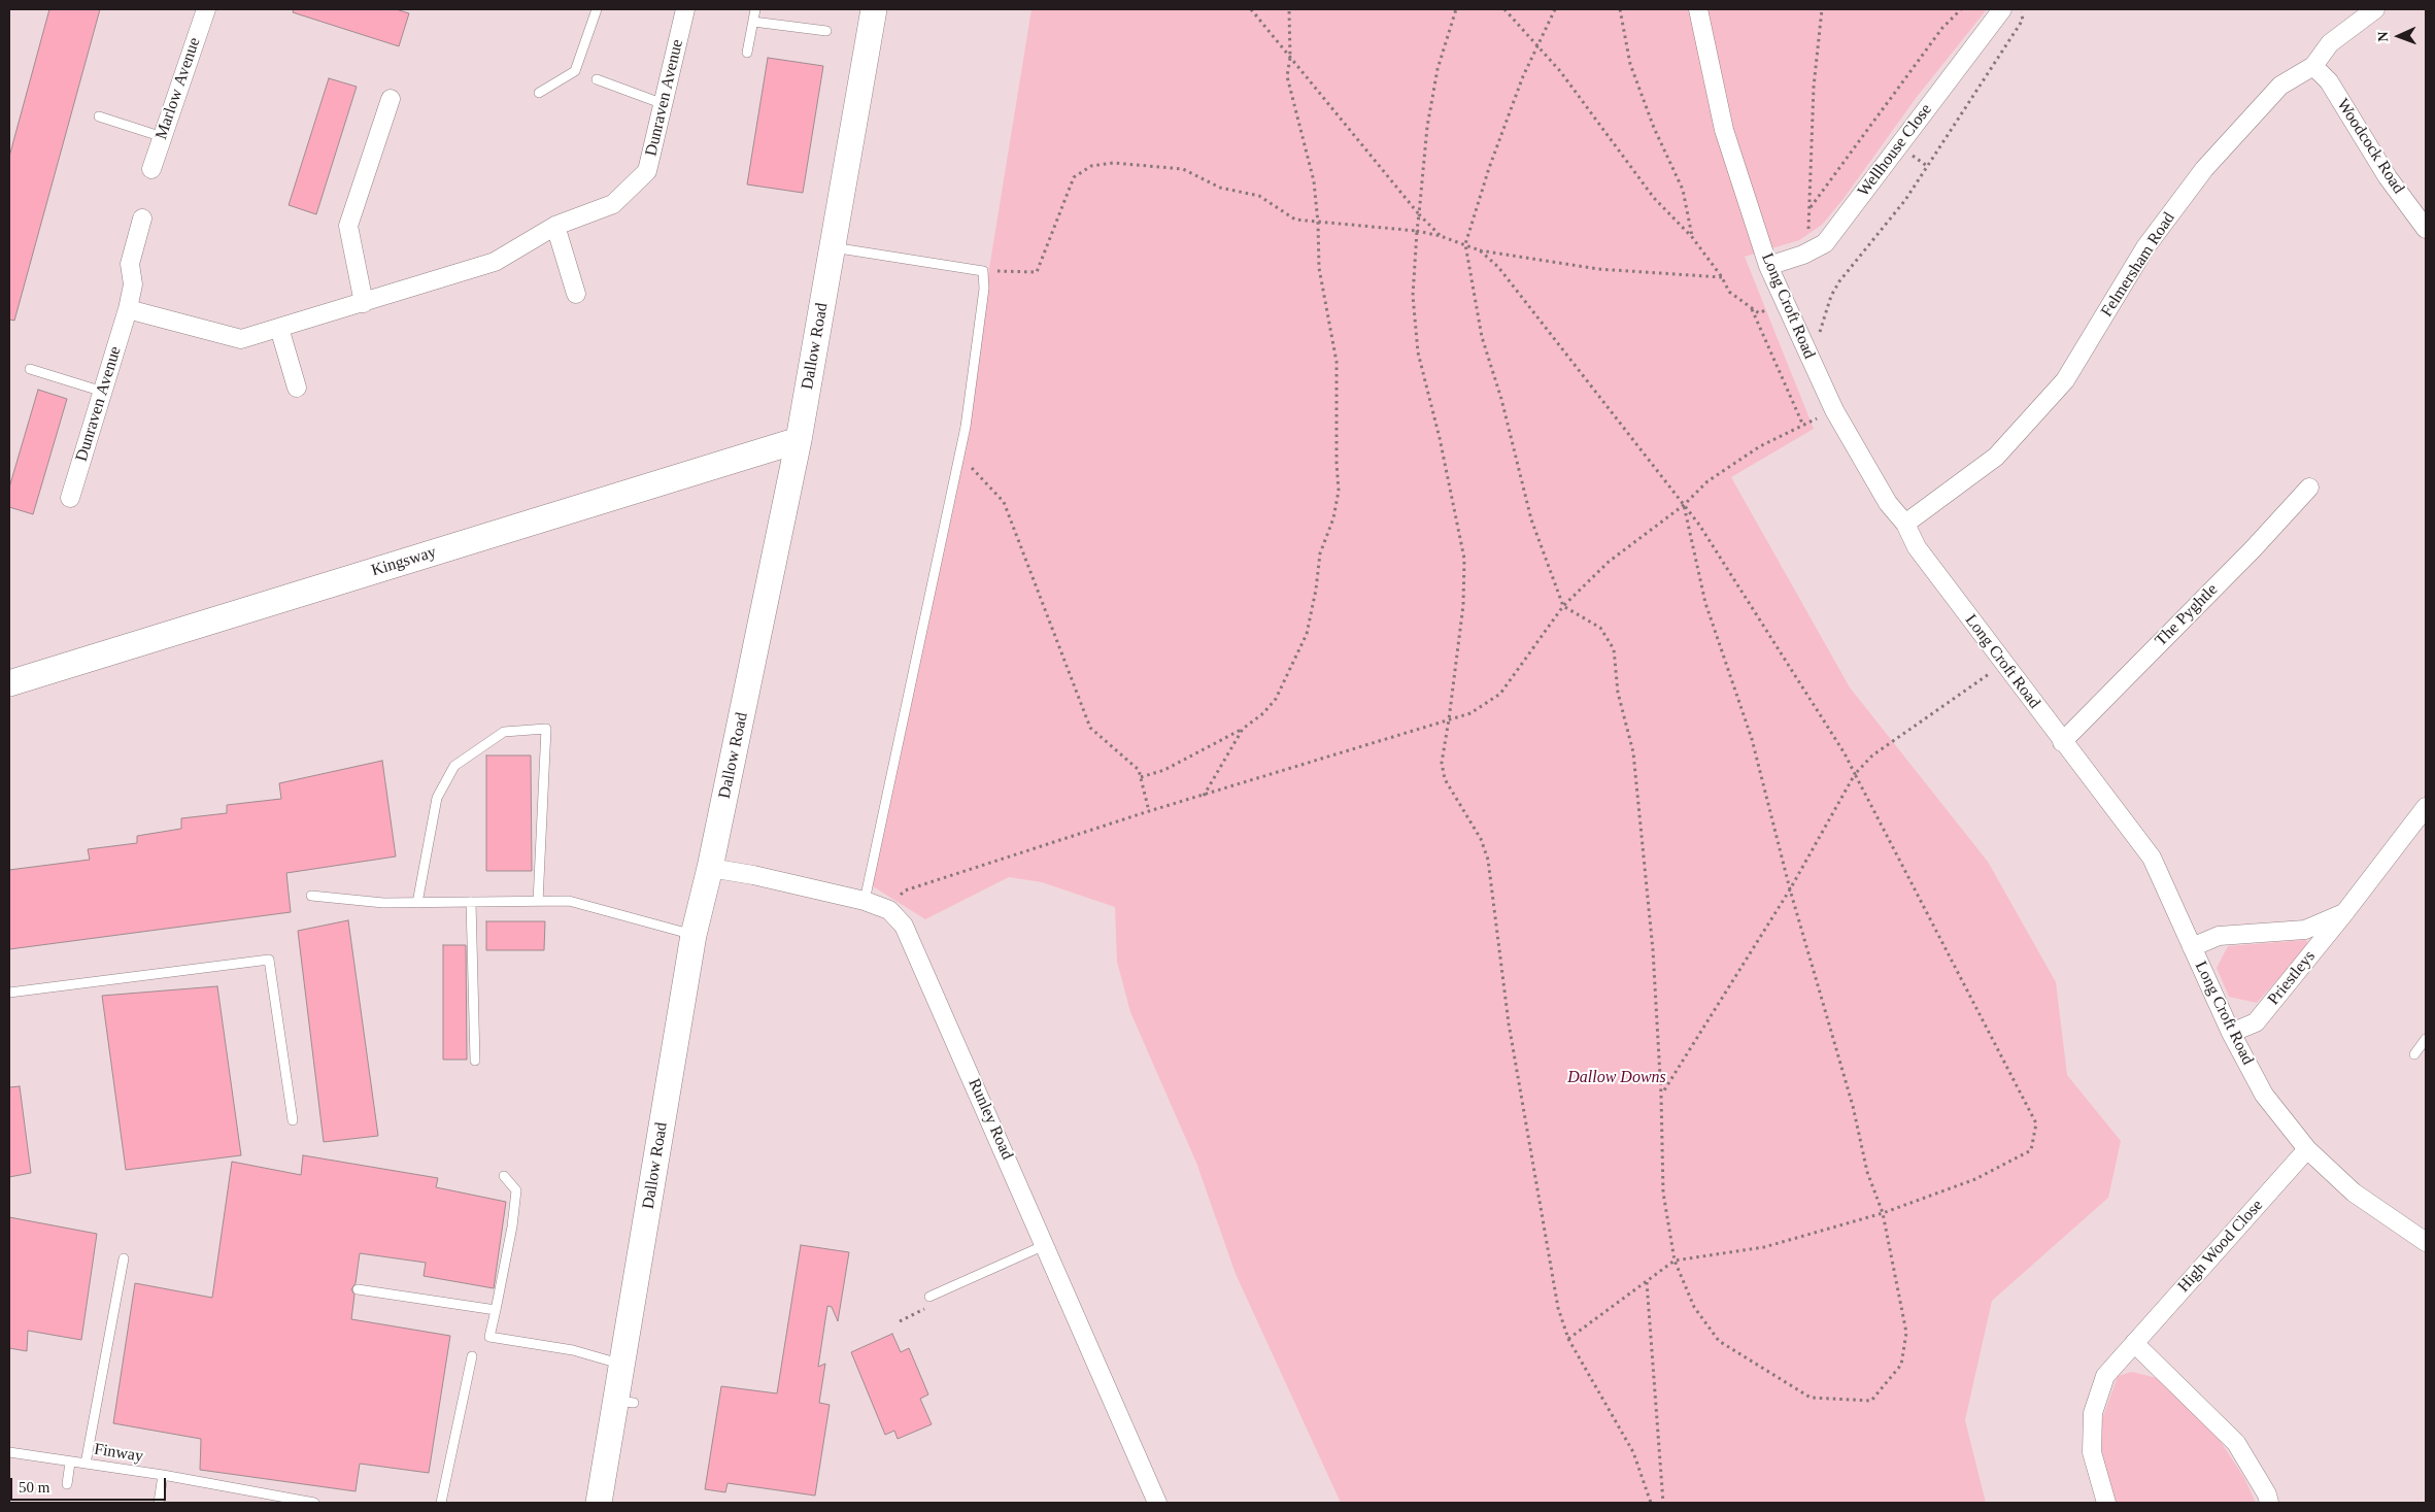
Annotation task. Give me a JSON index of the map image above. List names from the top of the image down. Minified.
{"streets":{"street":["Marlow Avenue","Dunraven Avenue","Woodcock Road","Wellhouse Close","Felmersham Road","Long Croft Road","Dallow Road","Kingsway","The Pyghtle","Priestleys","Runley Road","High Wood Close"],"lane":["Finway"]},"crossings":[["Woodcock Road","Felmersham Road"],["Wellhouse Close","Long Croft Road"],["Felmersham Road","Long Croft Road"],["Long Croft Road","The Pyghtle"],["Long Croft Road","Priestleys"],["Long Croft Road","High Wood Close"],["Dallow Road","Kingsway"]],"parks":["Dallow Downs"],"scale_bar":"50 m","north":"left"}
